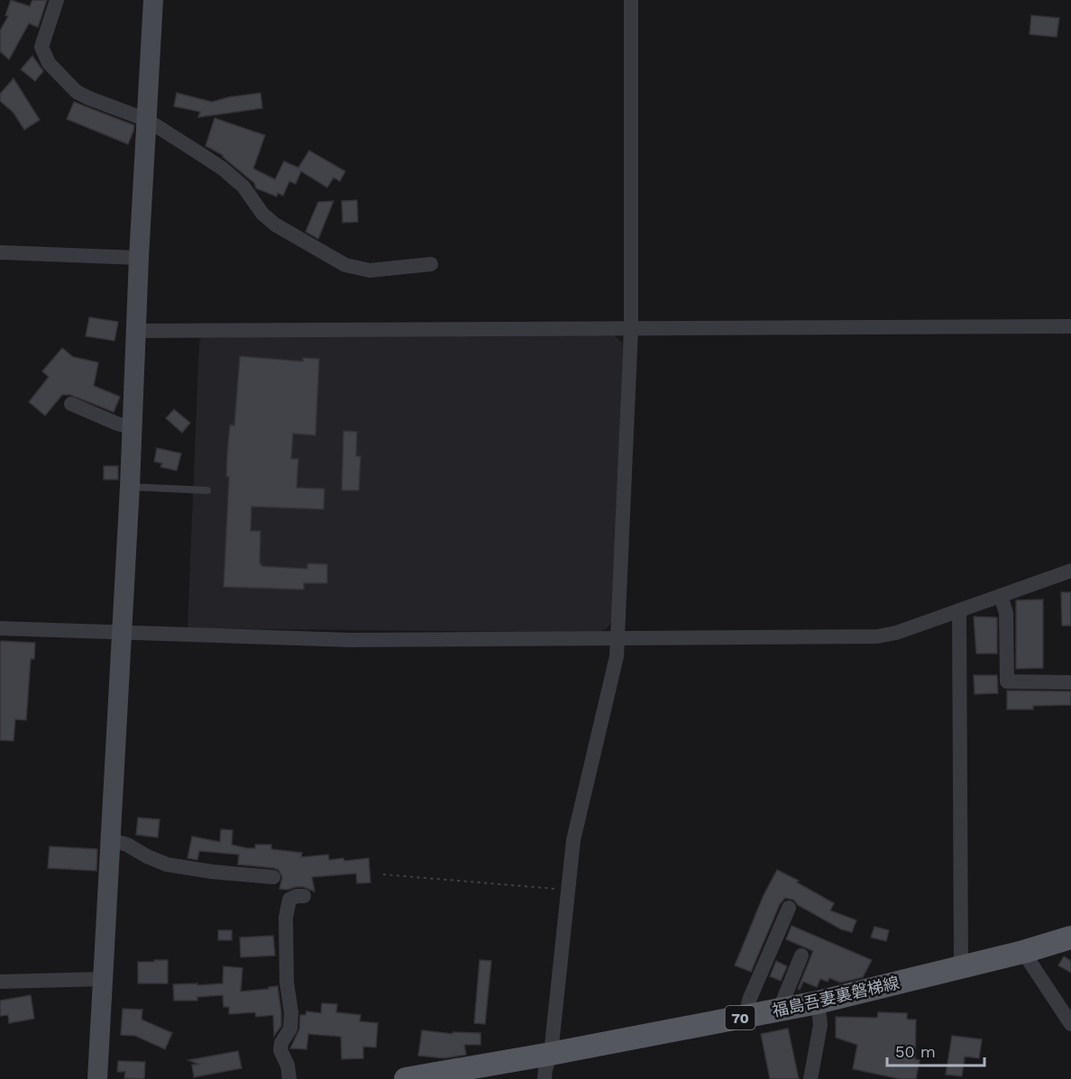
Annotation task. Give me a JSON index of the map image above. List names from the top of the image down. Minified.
{"streets":{"main road":["福島吾妻裏磐梯線","70"]},"scale_bar":"50 m"}
